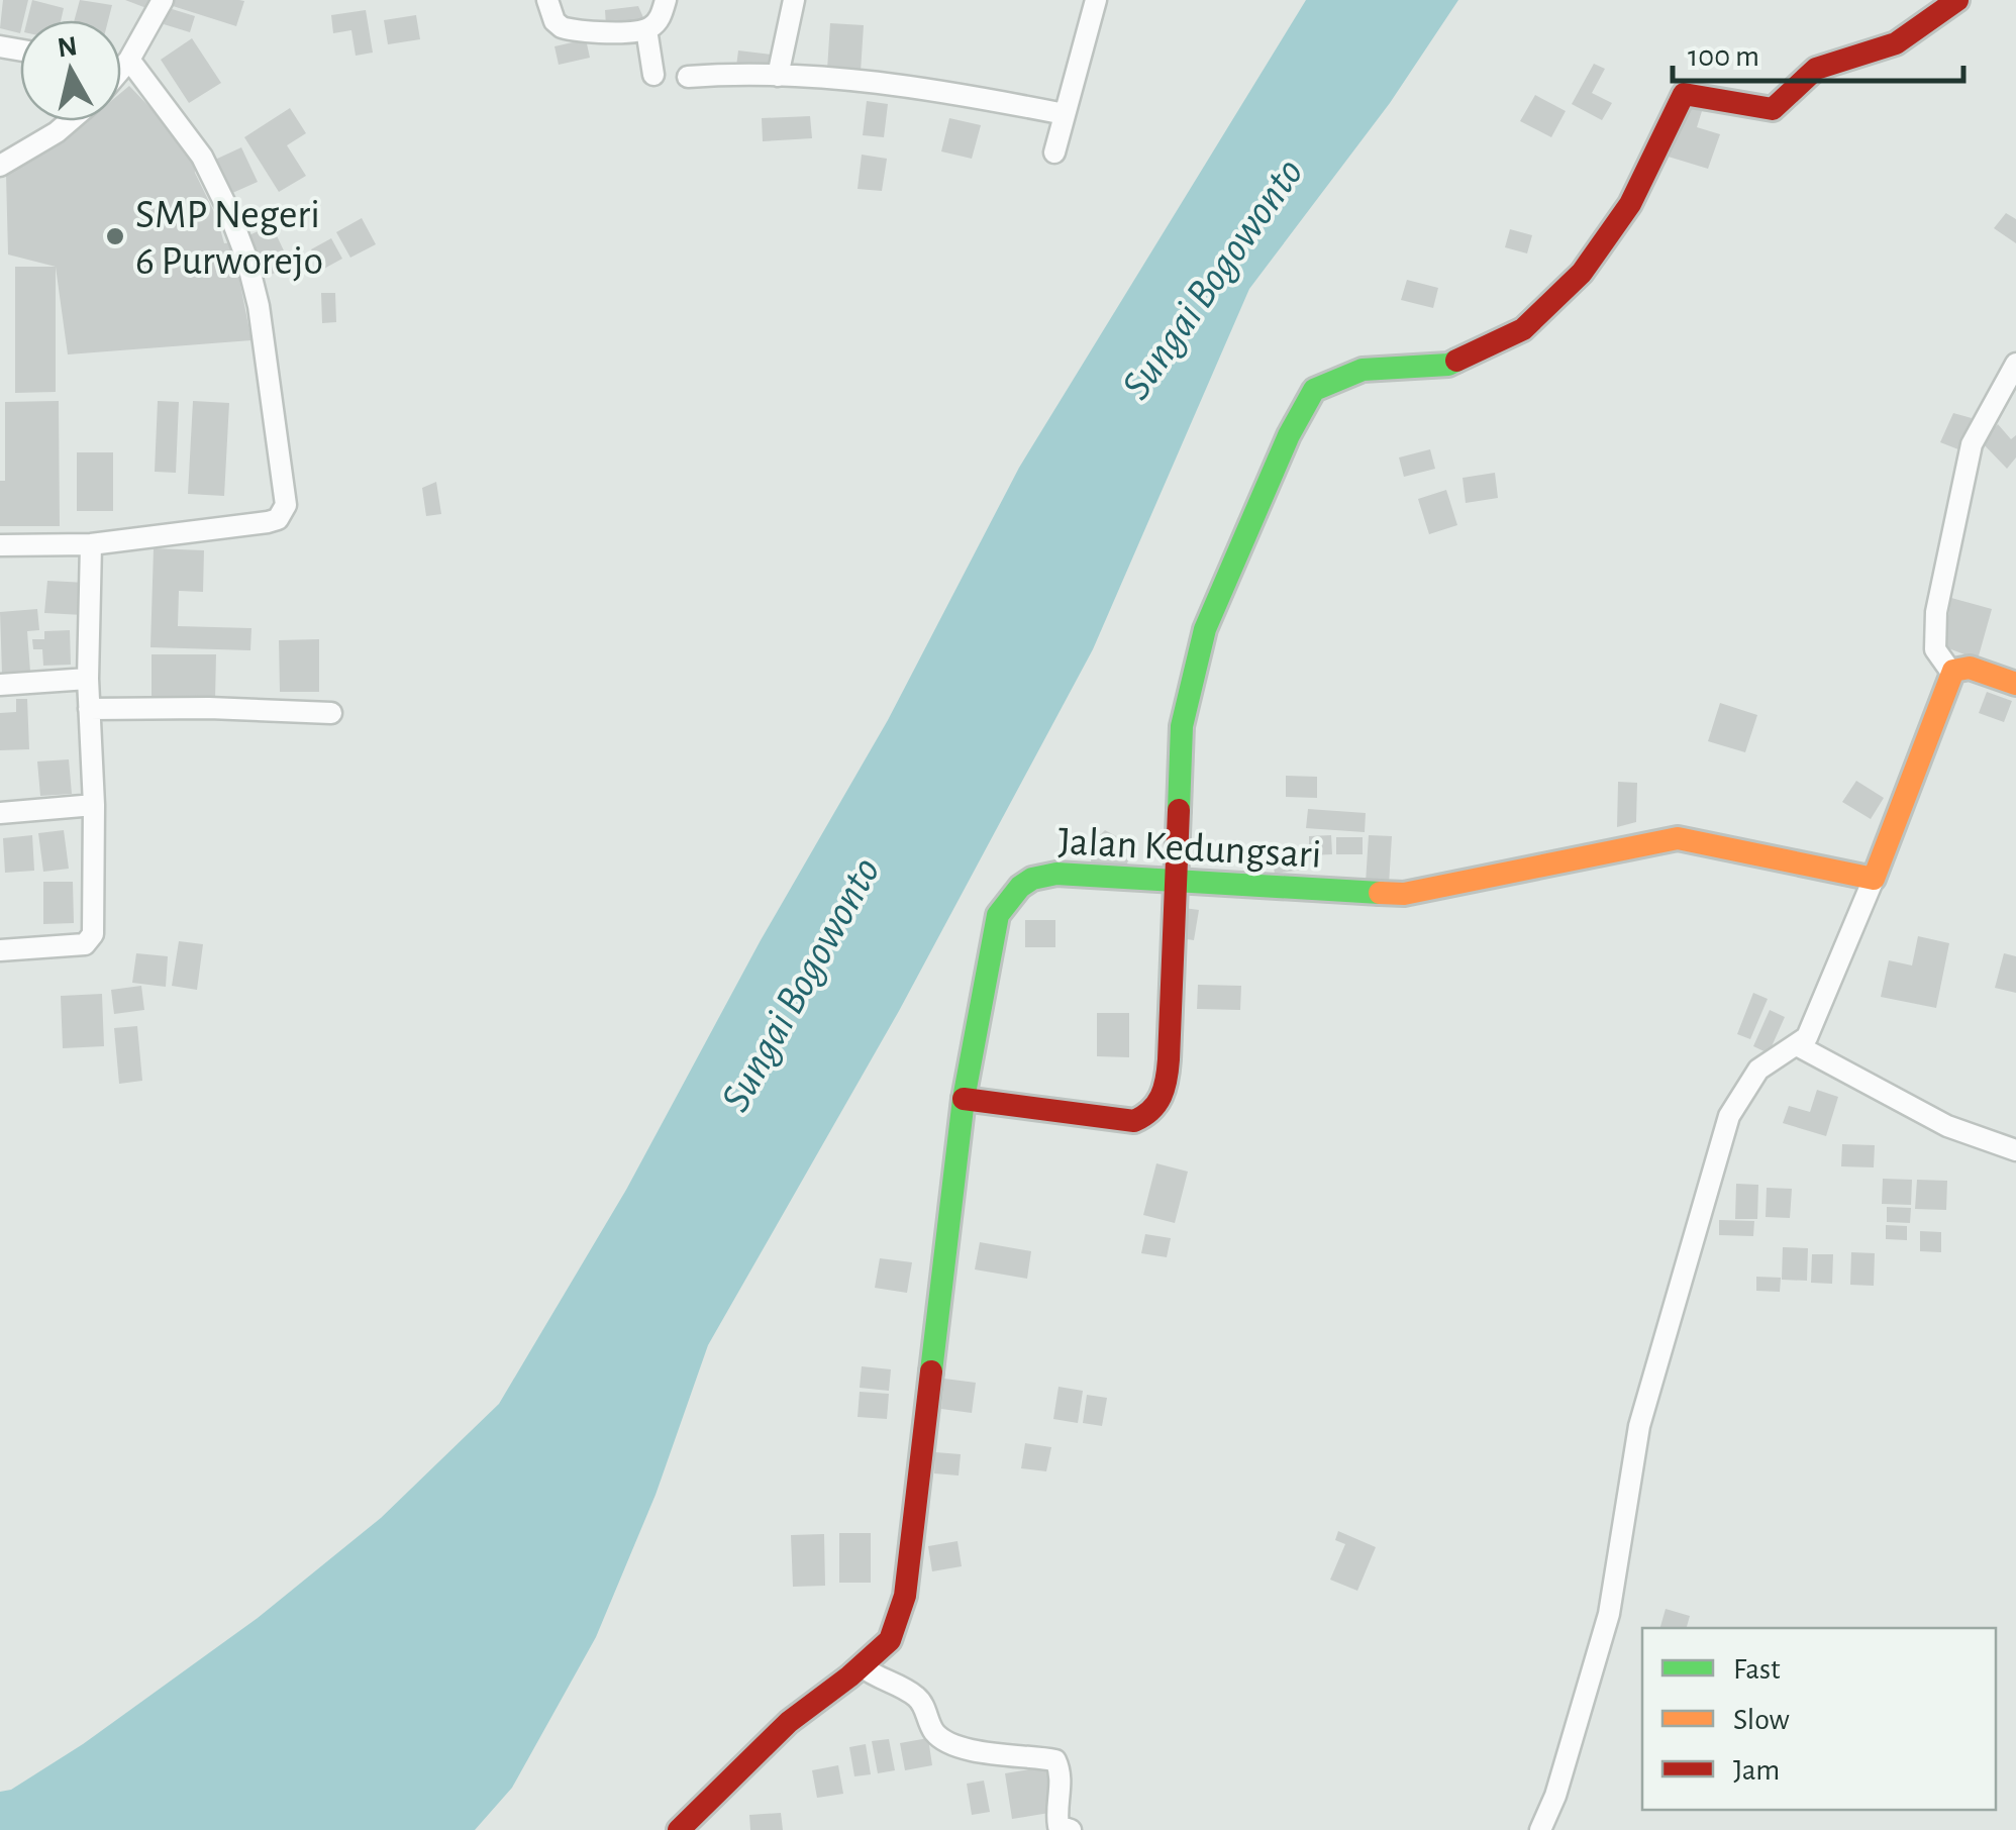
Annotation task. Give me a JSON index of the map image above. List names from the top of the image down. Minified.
{"streets":{"street":["Jalan Kedungsari"]},"water":["Sungai Bogowonto"],"places":["SMP Negeri 6 Purworejo"],"legend":["Fast","Slow","Jam"],"scale_bar":"100 m","north":"top"}
